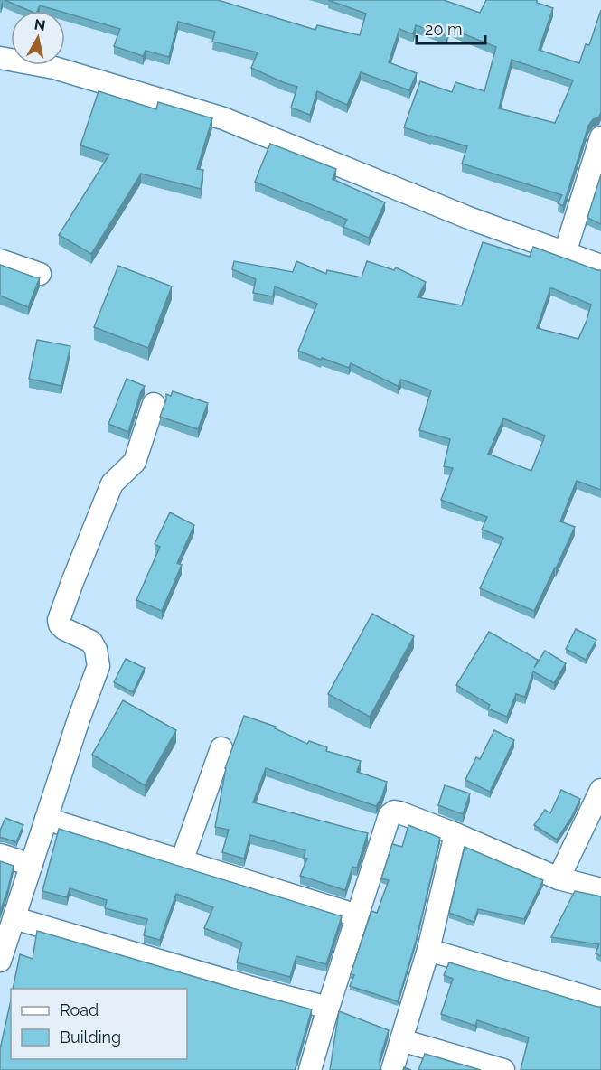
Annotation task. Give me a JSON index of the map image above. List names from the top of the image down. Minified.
{"legend":["Road","Building"],"scale_bar":"20 m","north":"top"}
